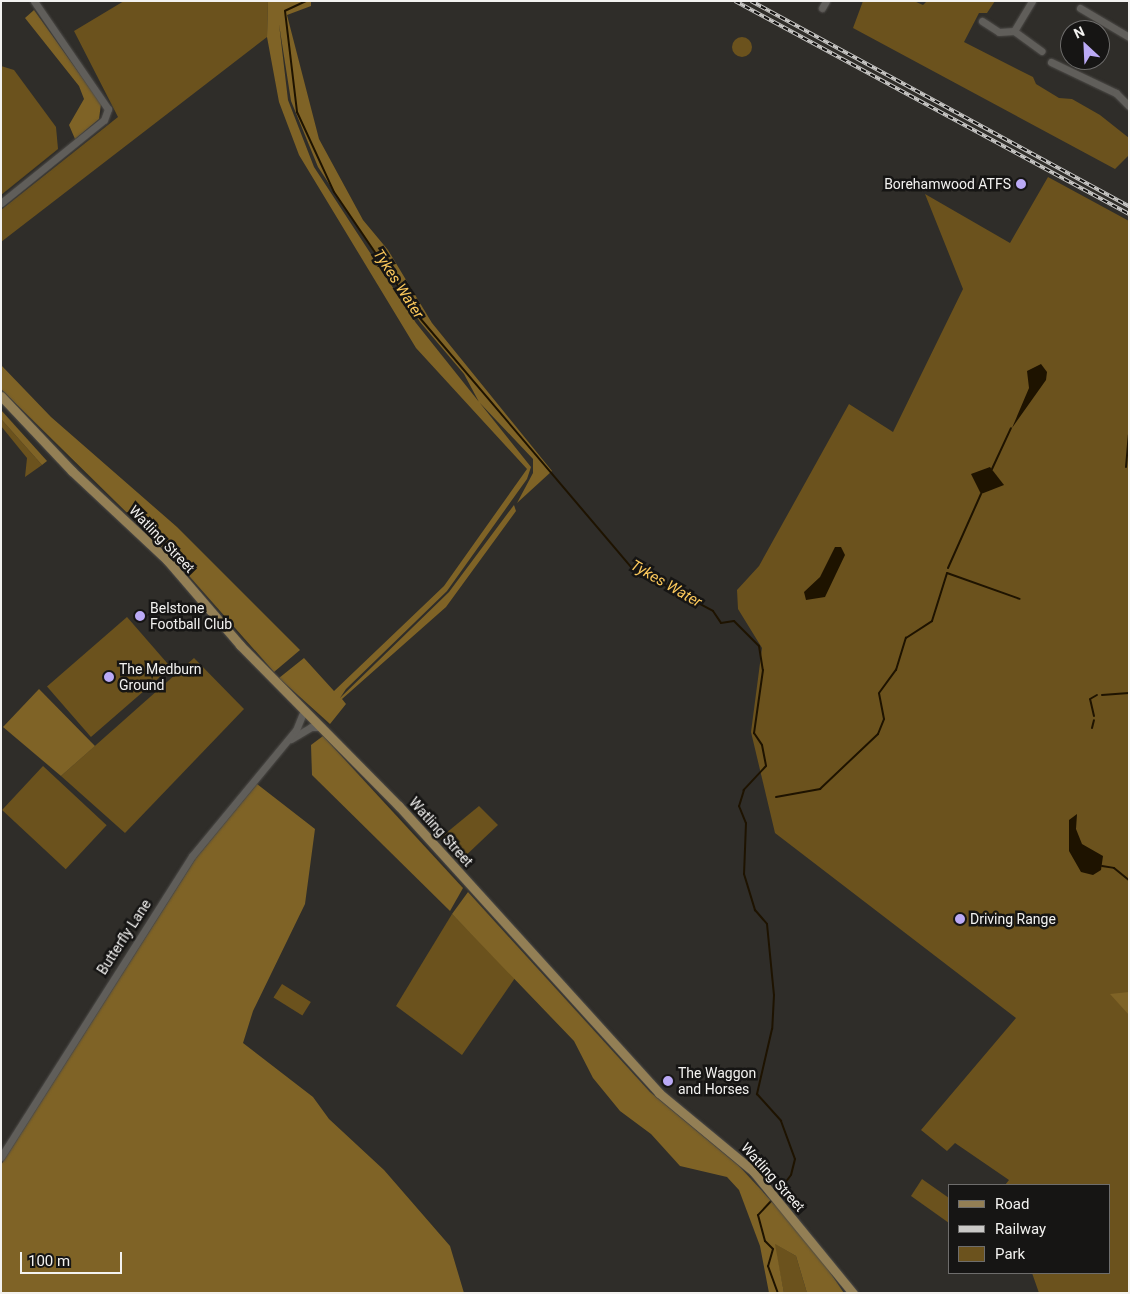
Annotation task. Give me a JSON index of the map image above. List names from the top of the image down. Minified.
{"streets":{"main road":["Watling Street"],"street":["Butterfly Lane"]},"crossings":[["Watling Street","Butterfly Lane"]],"water":["Tykes Water"],"places":["Borehamwood ATFS","Belstone Football Club","The Medburn Ground","Driving Range","The Waggon and Horses"],"legend":["Road","Railway","Park"],"scale_bar":"100 m","north":"top left"}
